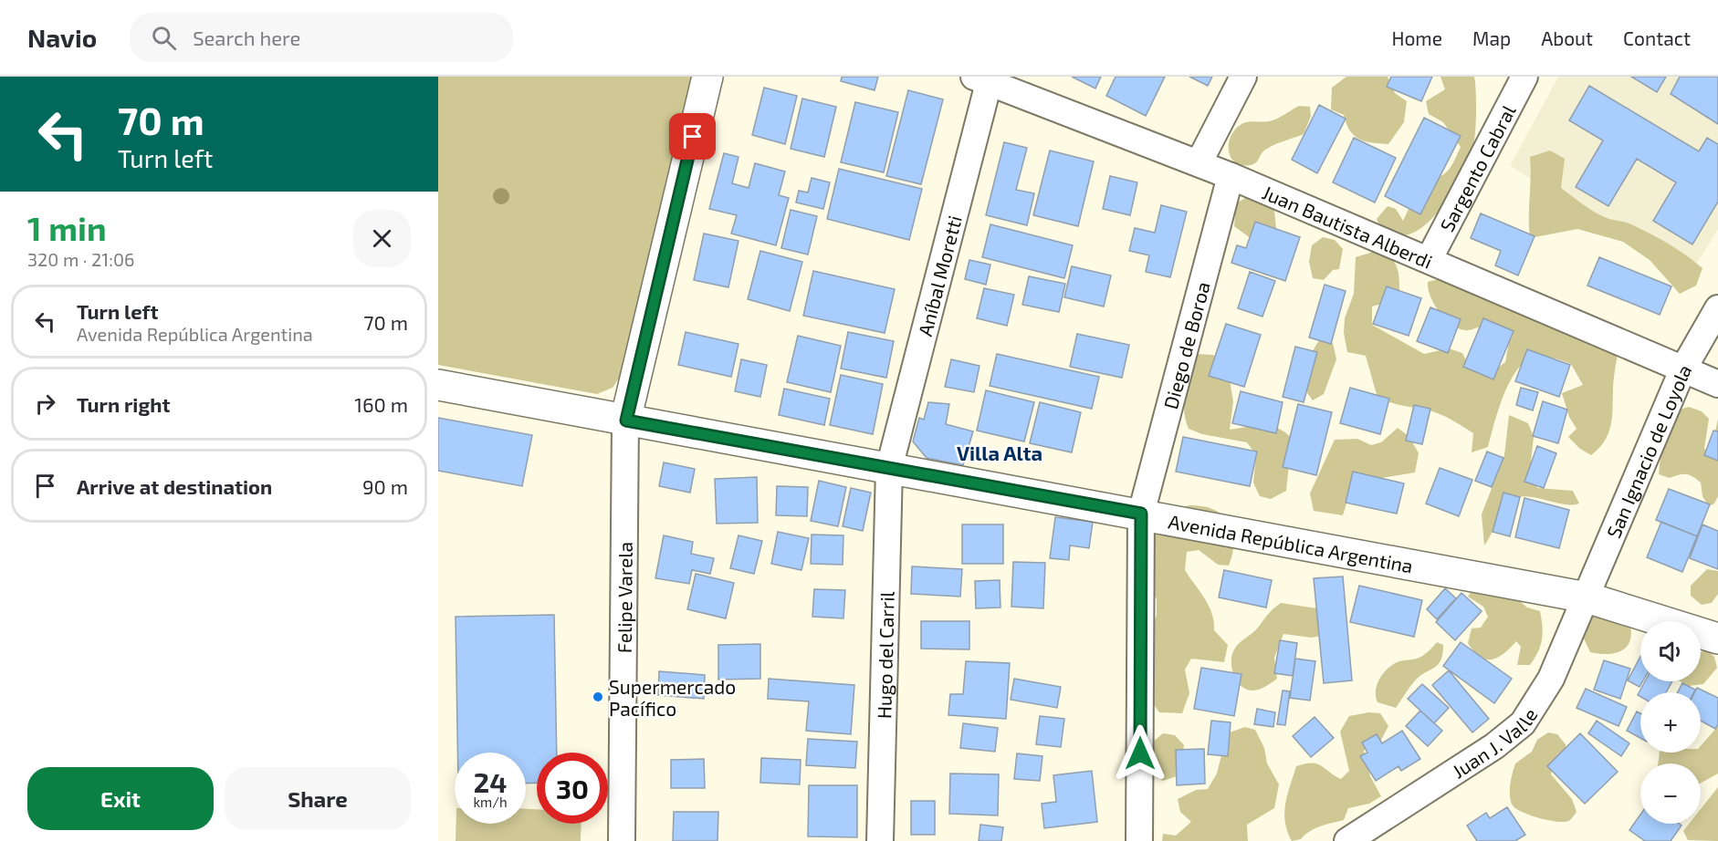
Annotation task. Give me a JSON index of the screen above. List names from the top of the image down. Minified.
{"streets":{"main road":["Avenida República Argentina"],"street":["Sargento Cabral","Juan Bautista Alberdi","Aníbal Moretti","Diego de Boroa","San Ignacio de Loyola","Felipe Varela","Hugo del Carril","Juan J. Valle"]},"crossings":[["Sargento Cabral","Juan Bautista Alberdi"],["Juan Bautista Alberdi","Aníbal Moretti"],["Juan Bautista Alberdi","Diego de Boroa"],["Juan Bautista Alberdi","San Ignacio de Loyola"],["Aníbal Moretti","Avenida República Argentina"],["Aníbal Moretti","Hugo del Carril"],["Diego de Boroa","Avenida República Argentina"],["San Ignacio de Loyola","Avenida República Argentina"],["San Ignacio de Loyola","Juan J. Valle"],["Avenida República Argentina","Felipe Varela"],["Avenida República Argentina","Hugo del Carril"],["Avenida República Argentina","Juan J. Valle"]],"districts":["Villa Alta"],"places":["Supermercado Pacífico"],"page":{"header":"Navio","search":"Search here","nav":["Home","Map","About","Contact"],"turn":["70 m","Turn left"],"heading":["1 min","320 m · 21:06"],"list":[{"name":"Turn left","note":"Avenida República Argentina","value":"70 m"},{"name":"Turn right","value":"160 m"},{"name":"Arrive at destination","value":"90 m"}],"map_buttons":["+","−"],"speed":"24 km/h","limit":"30","buttons":["Exit","Share"]}}
